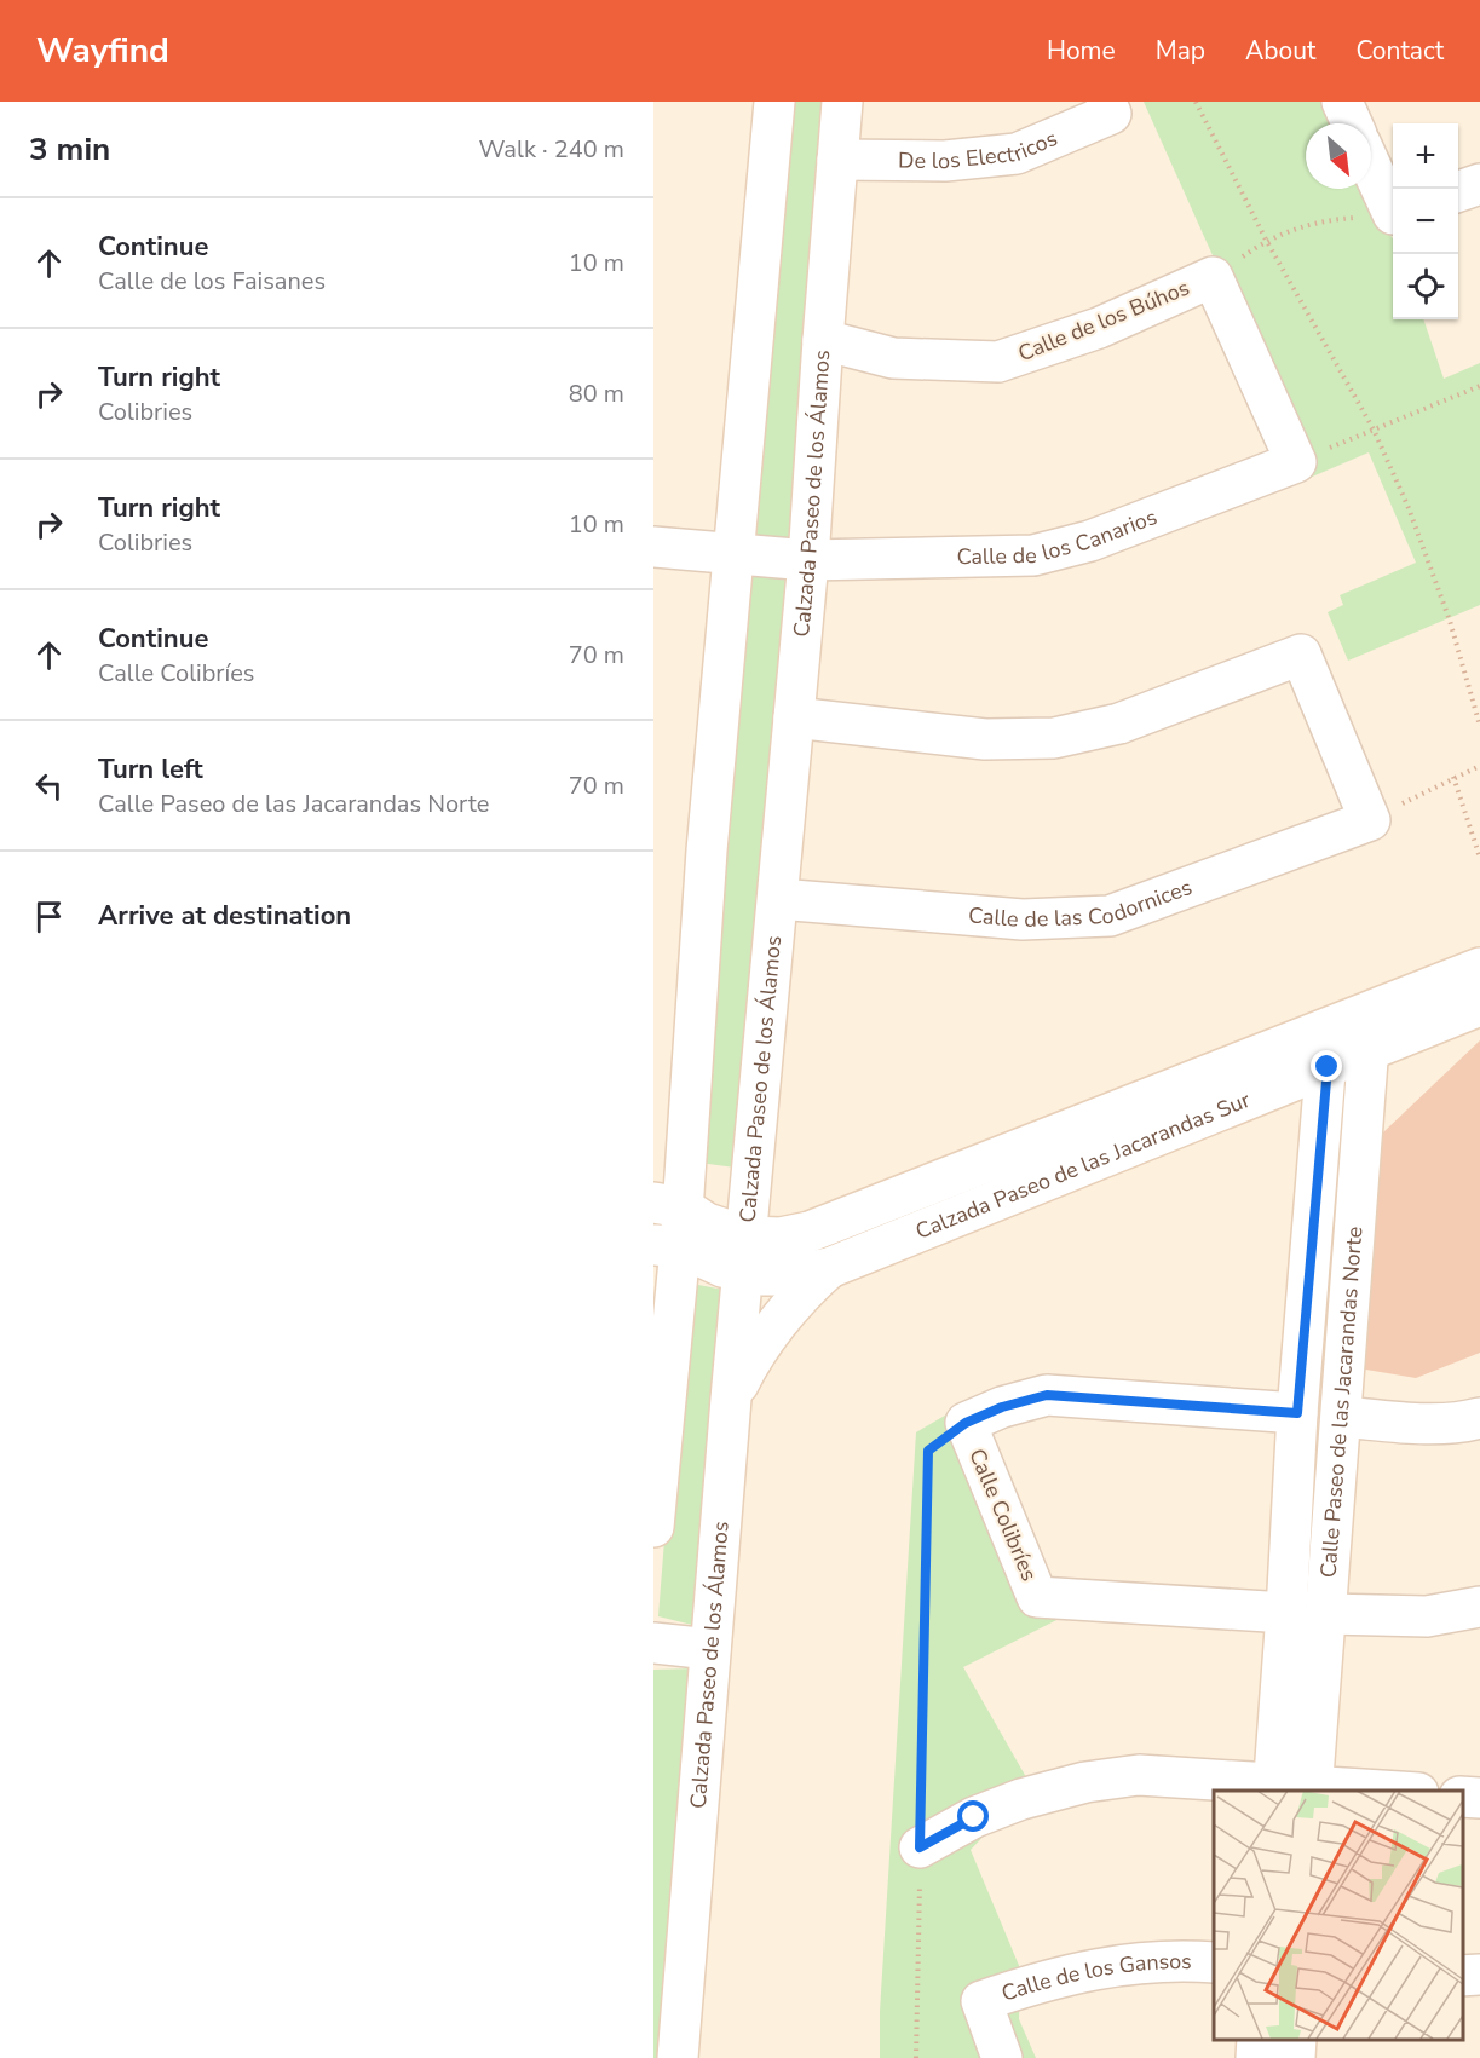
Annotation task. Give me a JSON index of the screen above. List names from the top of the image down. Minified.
{"streets":{"street":["De los Electricos","Calle de los Búhos","Calzada Paseo de los Álamos","Calle de los Canarios","Calle de las Codornices","Calzada Paseo de las Jacarandas Sur","Calle Paseo de las Jacarandas Norte","Calle Colibríes","Calle de los Gansos"]},"crossings":[["De los Electricos","Calzada Paseo de los Álamos"],["Calle de los Búhos","Calzada Paseo de los Álamos"],["Calzada Paseo de los Álamos","Calle de los Canarios"],["Calzada Paseo de los Álamos","Calle de las Codornices"],["Calzada Paseo de los Álamos","Calzada Paseo de las Jacarandas Sur"],["Calzada Paseo de las Jacarandas Sur","Calle Paseo de las Jacarandas Norte"],["Calle Paseo de las Jacarandas Norte","Calle Colibríes"]],"north":"bottom right","page":{"header":"Wayfind","nav":["Home","Map","About","Contact"],"heading":["3 min","Walk · 240 m"],"map_buttons":["+","−"],"list":[["Continue","Calle de los Faisanes","10 m"],["Turn right","Colibries","80 m"],["Turn right","Colibries","10 m"],["Continue","Calle Colibríes","70 m"],["Turn left","Calle Paseo de las Jacarandas Norte","70 m"],"Arrive at destination"]}}
